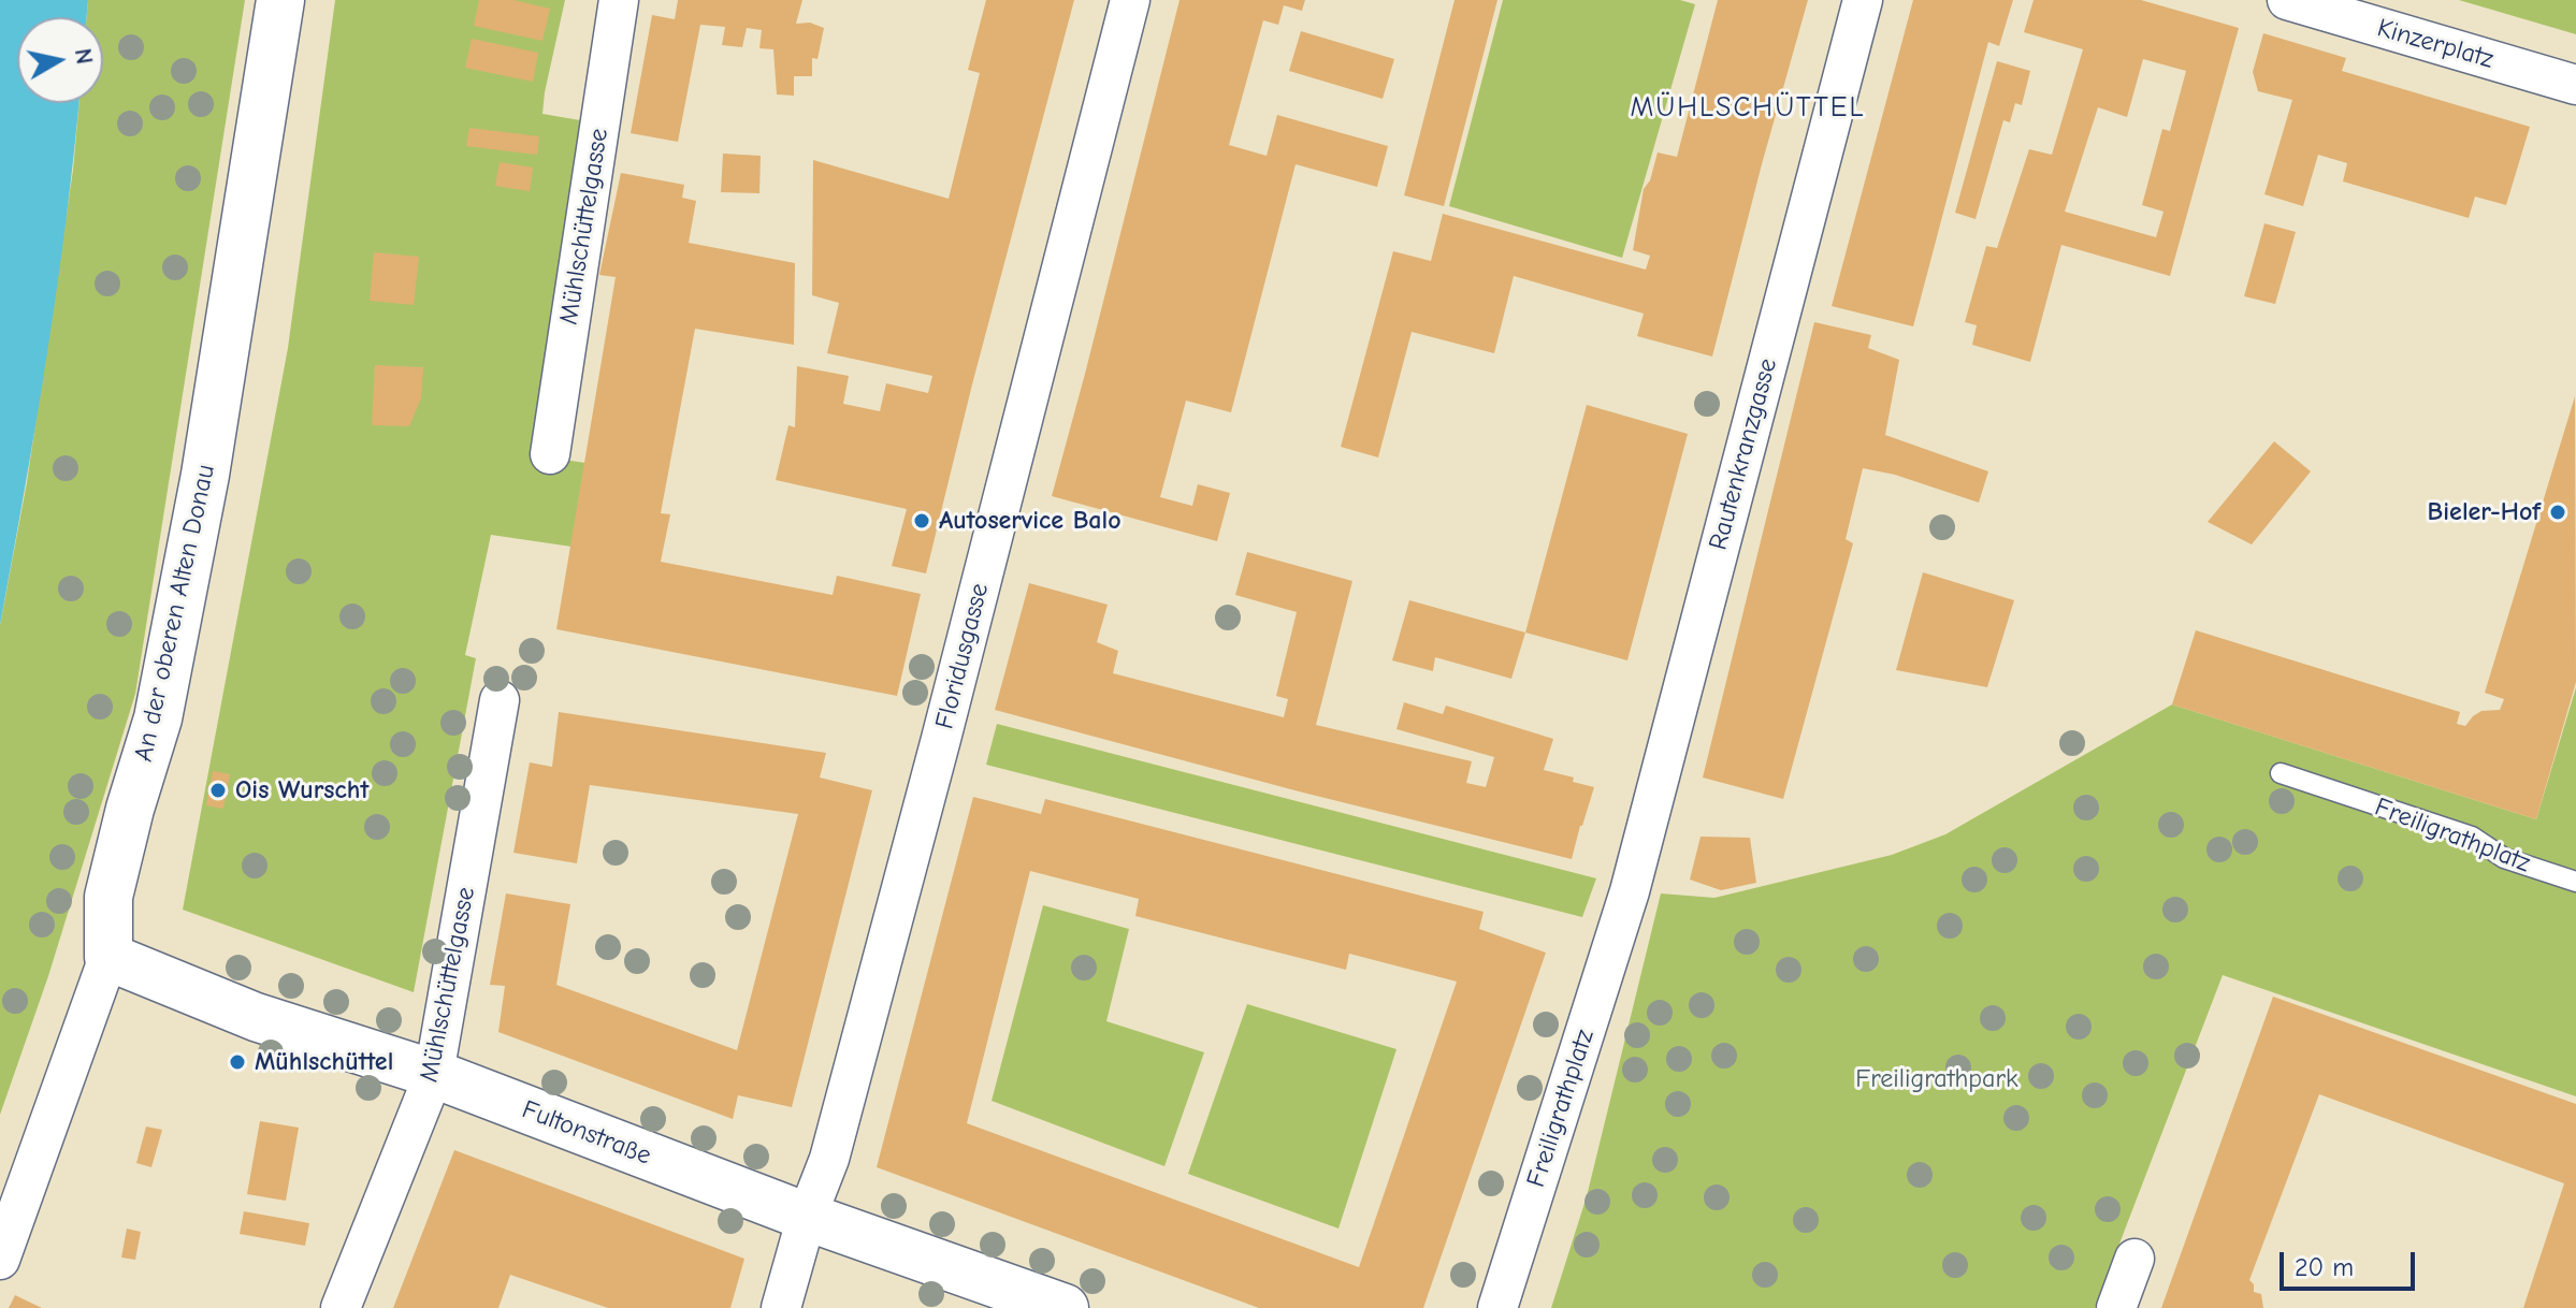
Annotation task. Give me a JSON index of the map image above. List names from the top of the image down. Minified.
{"streets":{"street":["Kinzerplatz","Mühlschüttelgasse","Rautenkranzgasse","An der oberen Alten Donau","Floridusgasse","Freiligrathplatz","Fultonstraße"]},"crossings":[["Mühlschüttelgasse","Fultonstraße"],["Rautenkranzgasse","Freiligrathplatz"],["An der oberen Alten Donau","Fultonstraße"],["Floridusgasse","Fultonstraße"]],"districts":["MÜHLSCHÜTTEL"],"parks":["Freiligrathpark"],"places":["Bieler-Hof","Autoservice Balo","Ois Wurscht","Mühlschüttel"],"scale_bar":"20 m","north":"right"}
